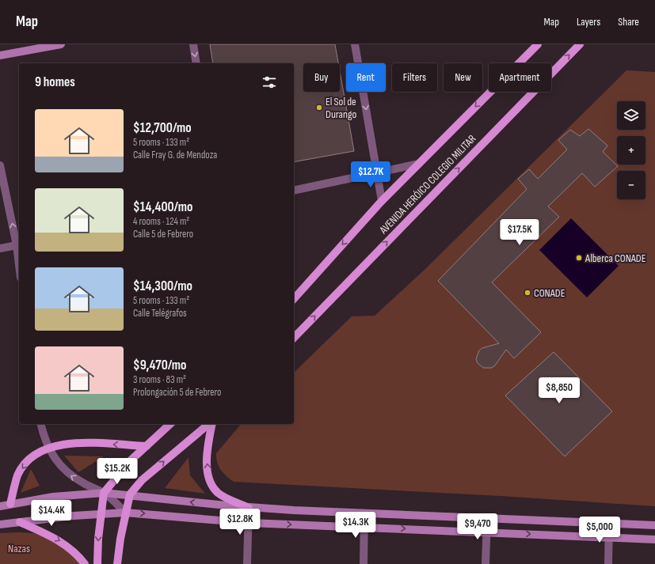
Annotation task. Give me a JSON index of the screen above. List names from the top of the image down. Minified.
{"streets":{"main road":["AVENIDA HERÓICO COLEGIO MILITAR"]},"parks":["Nazas"],"places":["El Sol de Durango","Alberca CONADE","CONADE"],"page":{"header":"Map","nav":["Map","Layers","Share"],"chip":["Buy","Rent","Filters","New","Apartment"],"heading":"9 homes","map_buttons":["+","−"],"list":[{"name":"$12,700/mo","note":"5 rooms · 133 m² · Calle Fray G. de Mendoza"},{"name":"$14,400/mo","note":"4 rooms · 124 m² · Calle 5 de Febrero"},{"name":"$14,300/mo","note":"5 rooms · 133 m² · Calle Telégrafos"},{"name":"$9,470/mo","note":"3 rooms · 83 m² · Prolongación 5 de Febrero"}],"price":["$12.7K","$17.5K","$8,850","$15.2K","$14.4K","$12.8K","$14.3K","$9,470","$5,000"]}}
